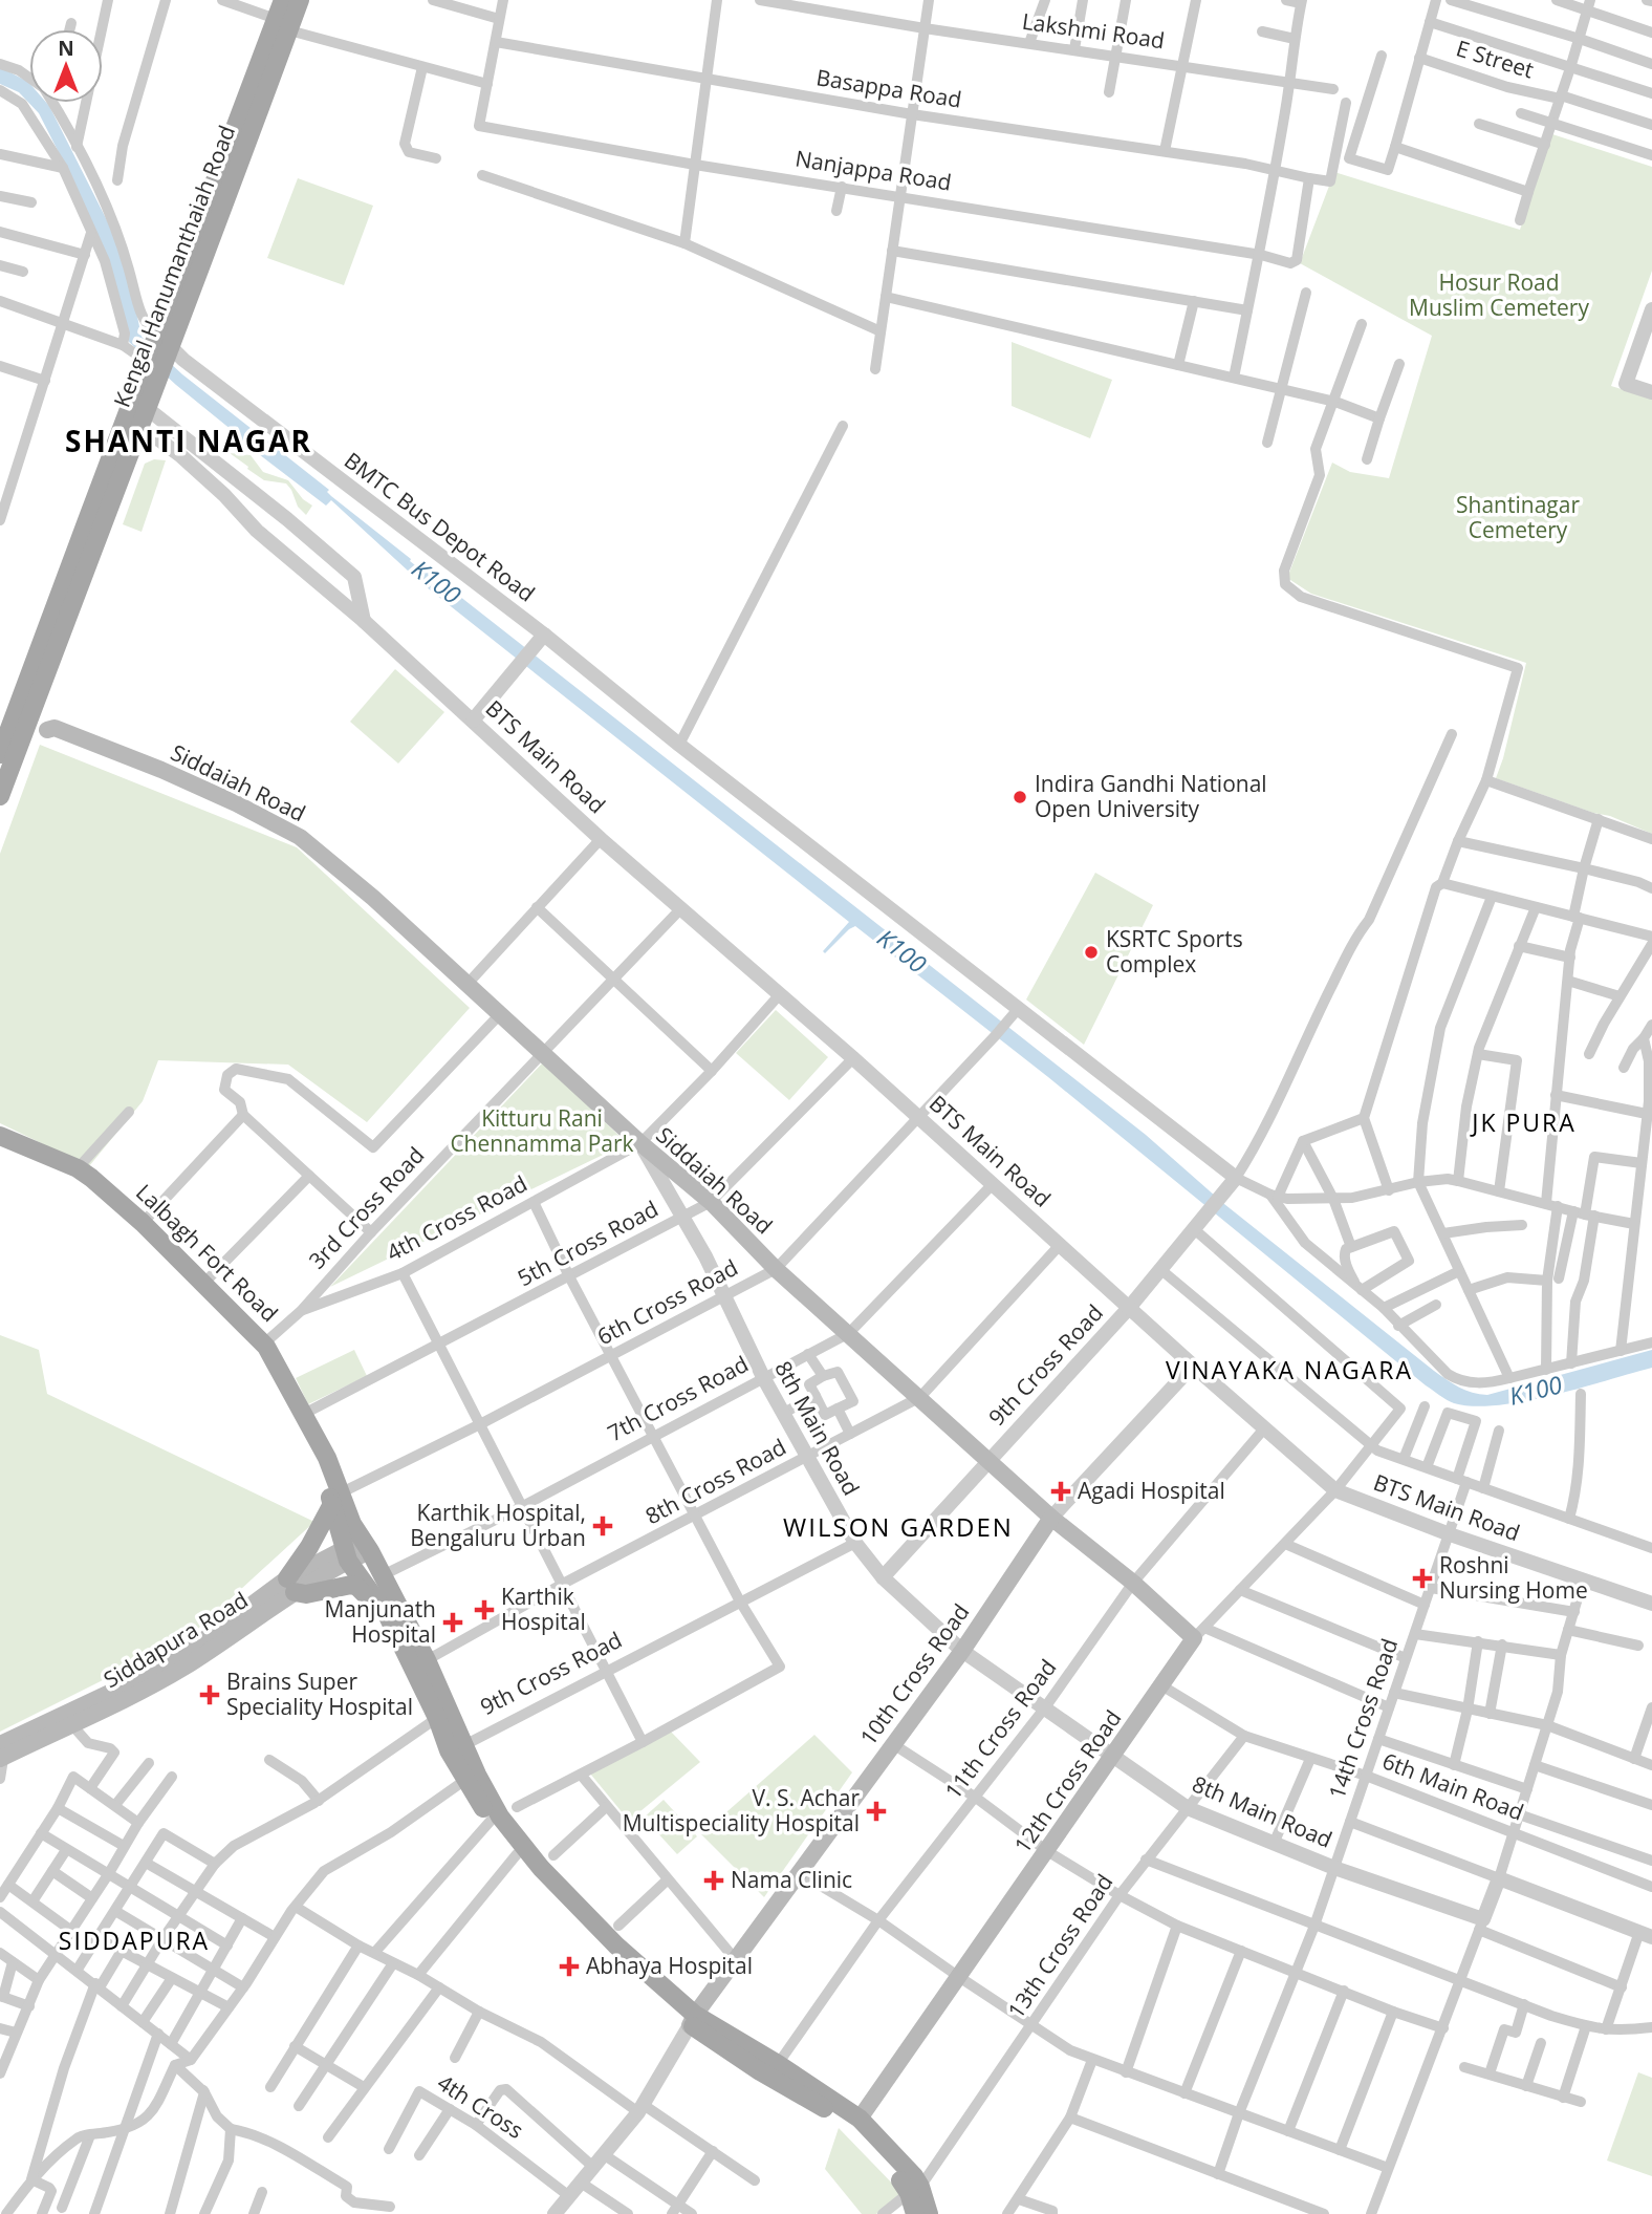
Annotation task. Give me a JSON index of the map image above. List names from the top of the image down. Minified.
{"streets":{"main road":["Kengal Hanumanthaiah Road","Siddaiah Road","Lalbagh Fort Road","Siddapura Road","10th Cross Road","12th Cross Road"],"street":["Lakshmi Road","E Street","Basappa Road","Nanjappa Road","BMTC Bus Depot Road","BTS Main Road","3rd Cross Road","4th Cross Road","5th Cross Road","6th Cross Road","9th Cross Road","7th Cross Road","8th Main Road","8th Cross Road","14th Cross Road","11th Cross Road","6th Main Road","13th Cross Road","4th Cross"]},"crossings":[["Basappa Road","Nanjappa Road"],["Kengal Hanumanthaiah Road","BMTC Bus Depot Road"],["Kengal Hanumanthaiah Road","BTS Main Road"],["Kengal Hanumanthaiah Road","Siddaiah Road"],["BMTC Bus Depot Road","6th Cross Road"],["BMTC Bus Depot Road","9th Cross Road"],["BTS Main Road","3rd Cross Road"],["BTS Main Road","4th Cross Road"],["BTS Main Road","5th Cross Road"],["BTS Main Road","6th Cross Road"],["BTS Main Road","9th Cross Road"],["BTS Main Road","7th Cross Road"],["BTS Main Road","8th Cross Road"],["BTS Main Road","10th Cross Road"],["BTS Main Road","14th Cross Road"],["BTS Main Road","11th Cross Road"],["BTS Main Road","12th Cross Road"],["Siddaiah Road","3rd Cross Road"],["Siddaiah Road","4th Cross Road"],["Siddaiah Road","5th Cross Road"],["Siddaiah Road","6th Cross Road"],["Siddaiah Road","9th Cross Road"],["Siddaiah Road","7th Cross Road"],["Siddaiah Road","8th Main Road"],["Siddaiah Road","8th Cross Road"],["Siddaiah Road","10th Cross Road"],["Siddaiah Road","11th Cross Road"],["Siddaiah Road","12th Cross Road"],["3rd Cross Road","4th Cross Road"],["3rd Cross Road","Lalbagh Fort Road"],["4th Cross Road","8th Main Road"],["5th Cross Road","Lalbagh Fort Road"],["5th Cross Road","8th Main Road"],["Lalbagh Fort Road","6th Cross Road"],["Lalbagh Fort Road","9th Cross Road"],["Lalbagh Fort Road","7th Cross Road"],["Lalbagh Fort Road","8th Cross Road"],["Lalbagh Fort Road","10th Cross Road"],["6th Cross Road","8th Main Road"],["9th Cross Road","8th Main Road"],["9th Cross Road","12th Cross Road"],["7th Cross Road","8th Main Road"],["8th Main Road","8th Cross Road"],["8th Main Road","10th Cross Road"],["8th Main Road","14th Cross Road"],["8th Main Road","11th Cross Road"],["8th Main Road","12th Cross Road"],["8th Main Road","13th Cross Road"],["14th Cross Road","6th Main Road"],["12th Cross Road","6th Main Road"],["6th Main Road","13th Cross Road"]],"districts":["SHANTI NAGAR","JK PURA","VINAYAKA NAGARA","WILSON GARDEN","SIDDAPURA"],"water":["K100"],"parks":["Hosur Road Muslim Cemetery","Shantinagar Cemetery","Kitturu Rani Chennamma Park"],"places":{"other":["Indira Gandhi National Open University","KSRTC Sports Complex"],"health":["Agadi Hospital","Karthik Hospital, Bengaluru Urban","Roshni Nursing Home","Karthik Hospital","Manjunath Hospital","Brains Super Speciality Hospital","V. S. Achar Multispeciality Hospital","Nama Clinic","Abhaya Hospital"]},"north":"top"}
